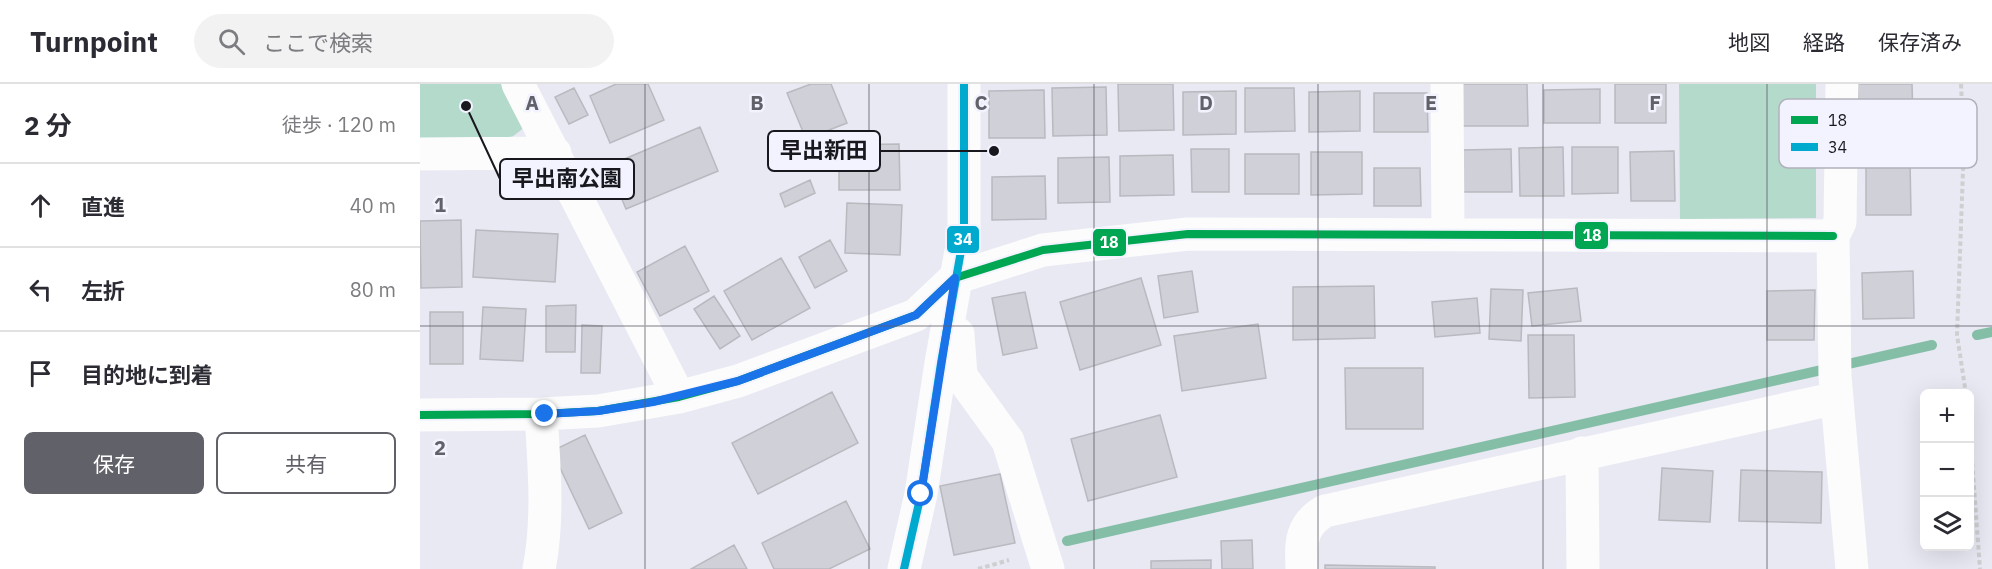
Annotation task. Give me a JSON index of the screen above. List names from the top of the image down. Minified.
{"places":["早出南公園","早出新田"],"lines":["transit line 34","transit line 18"],"legend":["18","34"],"page":{"header":"Turnpoint","search":"ここで検索","nav":["地図","経路","保存済み"],"heading":["2 分","徒歩 · 120 m"],"list":[["直進","40 m"],["左折","80 m"],"目的地に到着"],"map_buttons":["+","−"],"buttons":["保存","共有"]},"grid":{"columns":["A","B","C","D","E","F"],"rows":["1","2"]}}
